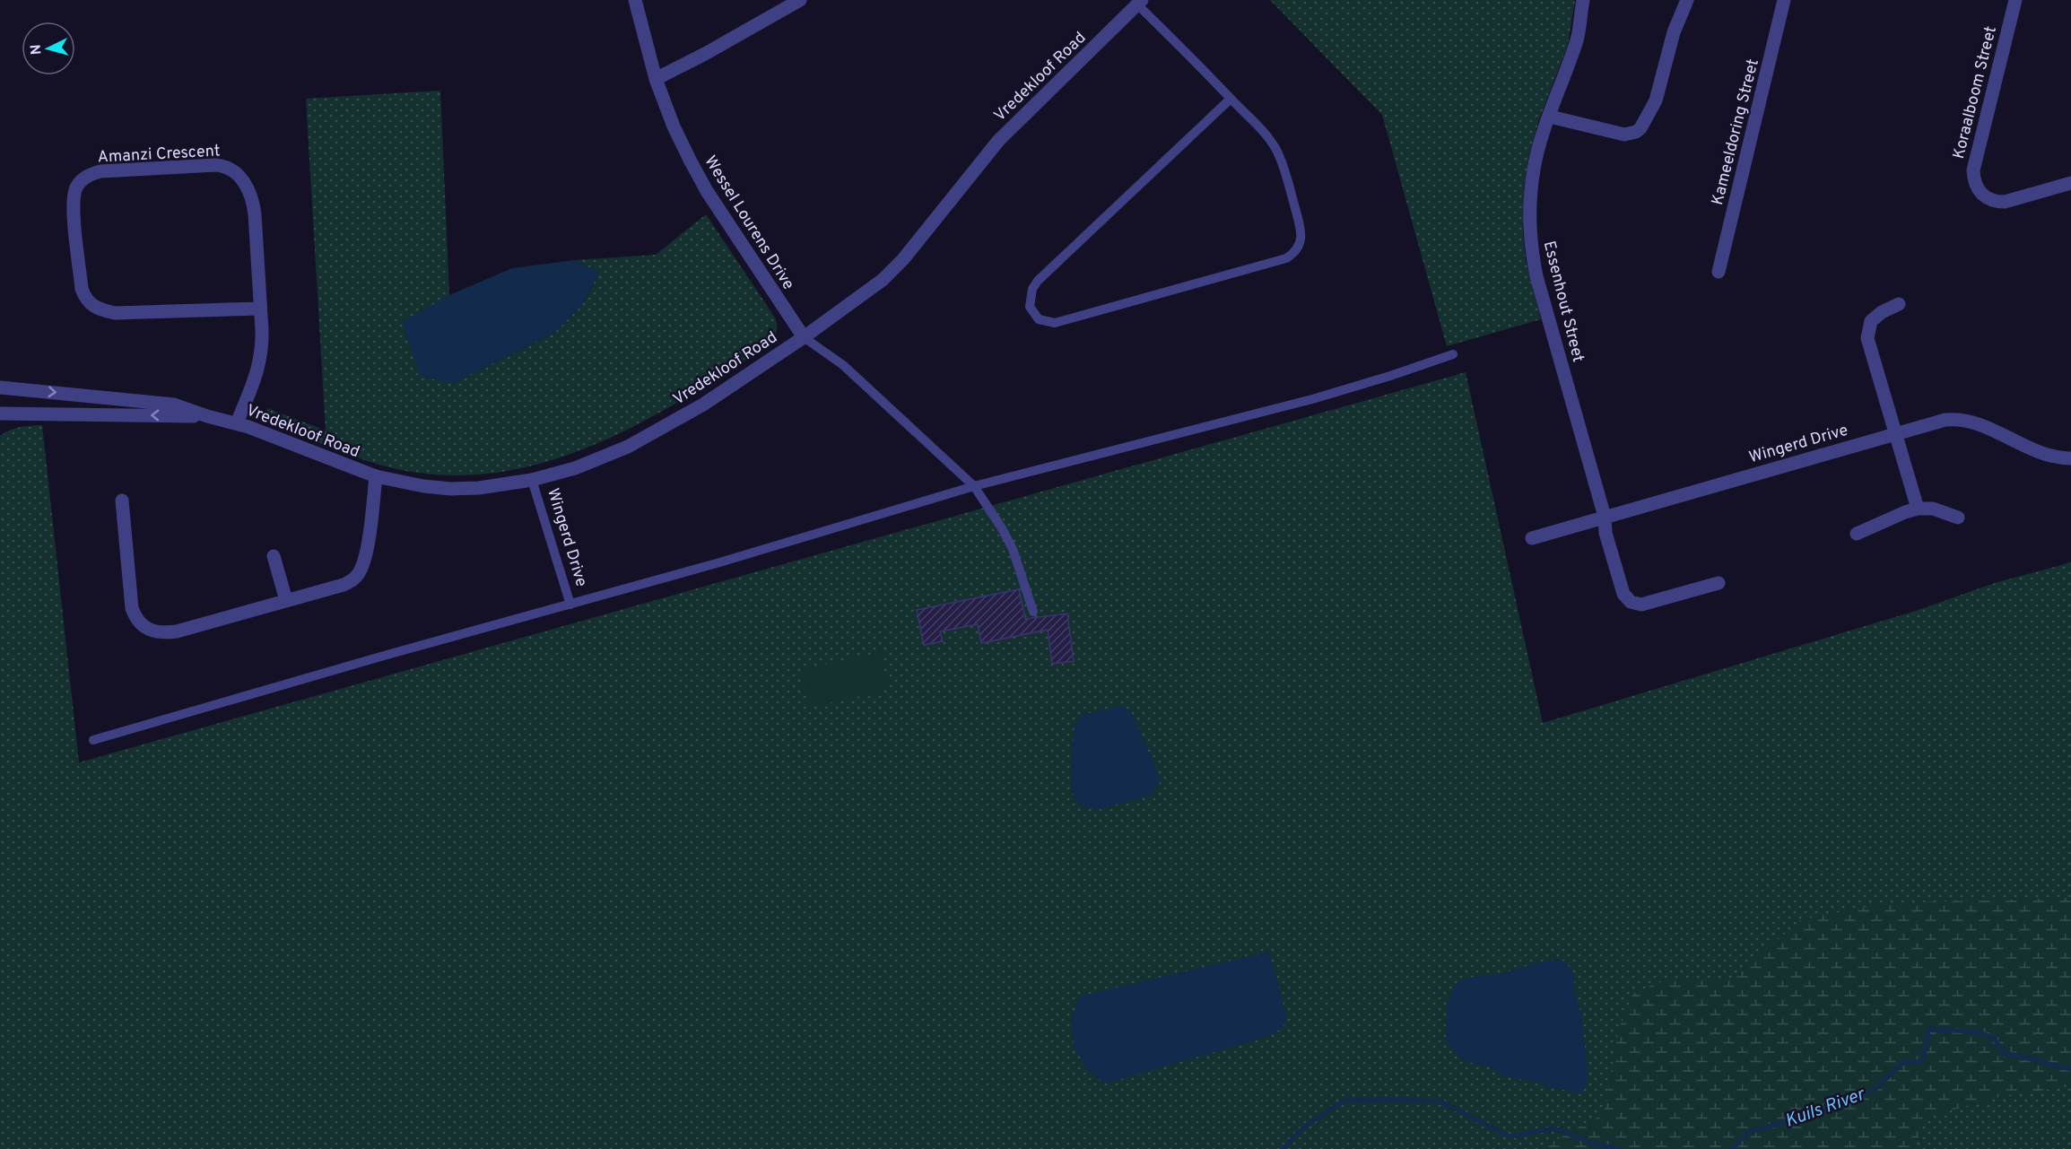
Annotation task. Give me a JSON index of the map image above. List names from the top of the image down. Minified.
{"streets":{"street":["Vredekloof Road","Koraalboom Street","Kameeldoring Street","Amanzi Crescent","Wessel Lourens Drive","Essenhout Street","Wingerd Drive"]},"crossings":[["Vredekloof Road","Amanzi Crescent"],["Vredekloof Road","Wessel Lourens Drive"],["Vredekloof Road","Wingerd Drive"],["Essenhout Street","Wingerd Drive"]],"water":["Kuils River"],"north":"left"}
